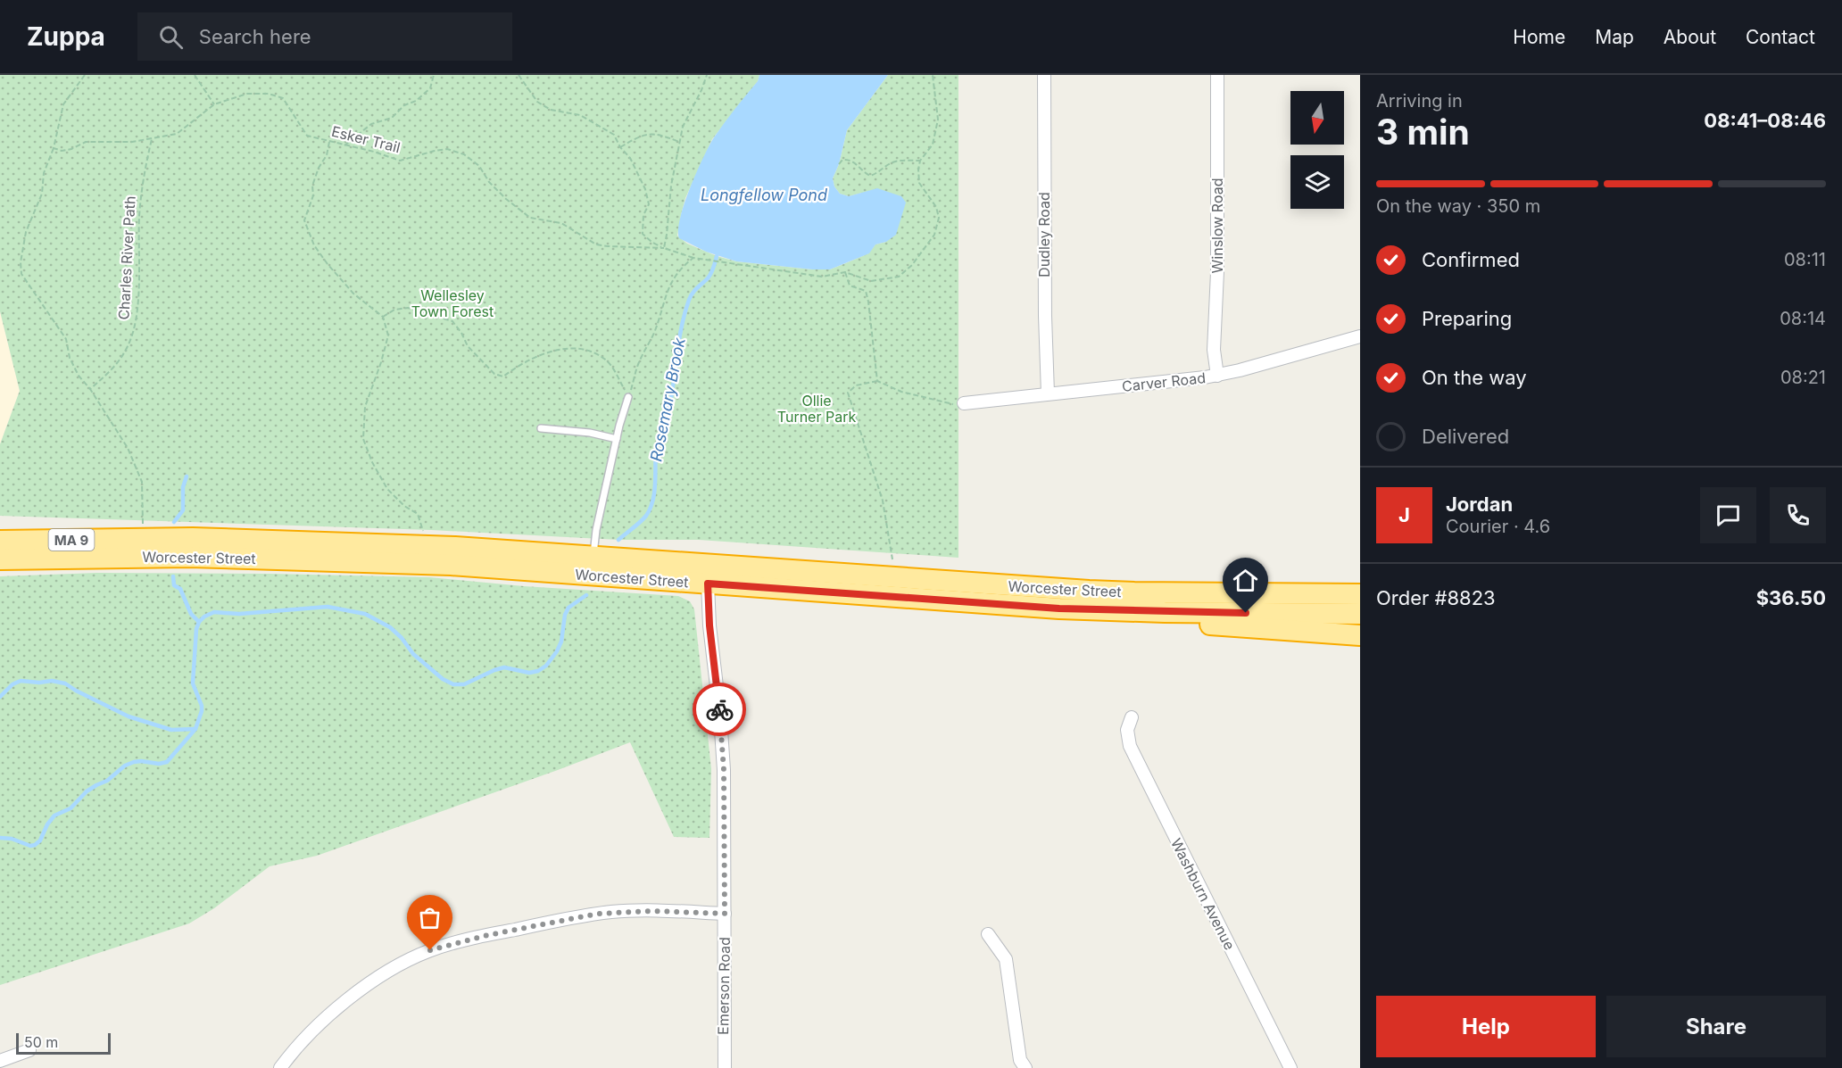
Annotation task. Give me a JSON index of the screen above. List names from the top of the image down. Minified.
{"streets":{"highway":["MA 9","Worcester Street"],"street":["Winslow Road","Dudley Road","Carver Road","Washburn Avenue","Emerson Road"],"path":["Esker Trail","Charles River Path"]},"crossings":[["Winslow Road","Carver Road"],["Dudley Road","Carver Road"],["Worcester Street","Emerson Road"]],"water":["Longfellow Pond","Rosemary Brook"],"parks":["Wellesley Town Forest","Ollie Turner Park"],"scale_bar":"50 m","north":"bottom","page":{"header":"Zuppa","search":"Search here","nav":["Home","Map","About","Contact"],"heading":["3 min","Arriving in","08:41–08:46"],"panel":["Jordan","Courier · 4.6","Order #8823","$36.50"],"bar":"On the way · 350 m","list":[["Confirmed","08:11"],["Preparing","08:14"],["On the way","08:21"],"Delivered"],"round":"J","buttons":["Help","Share"],"scale":"50 m"}}
